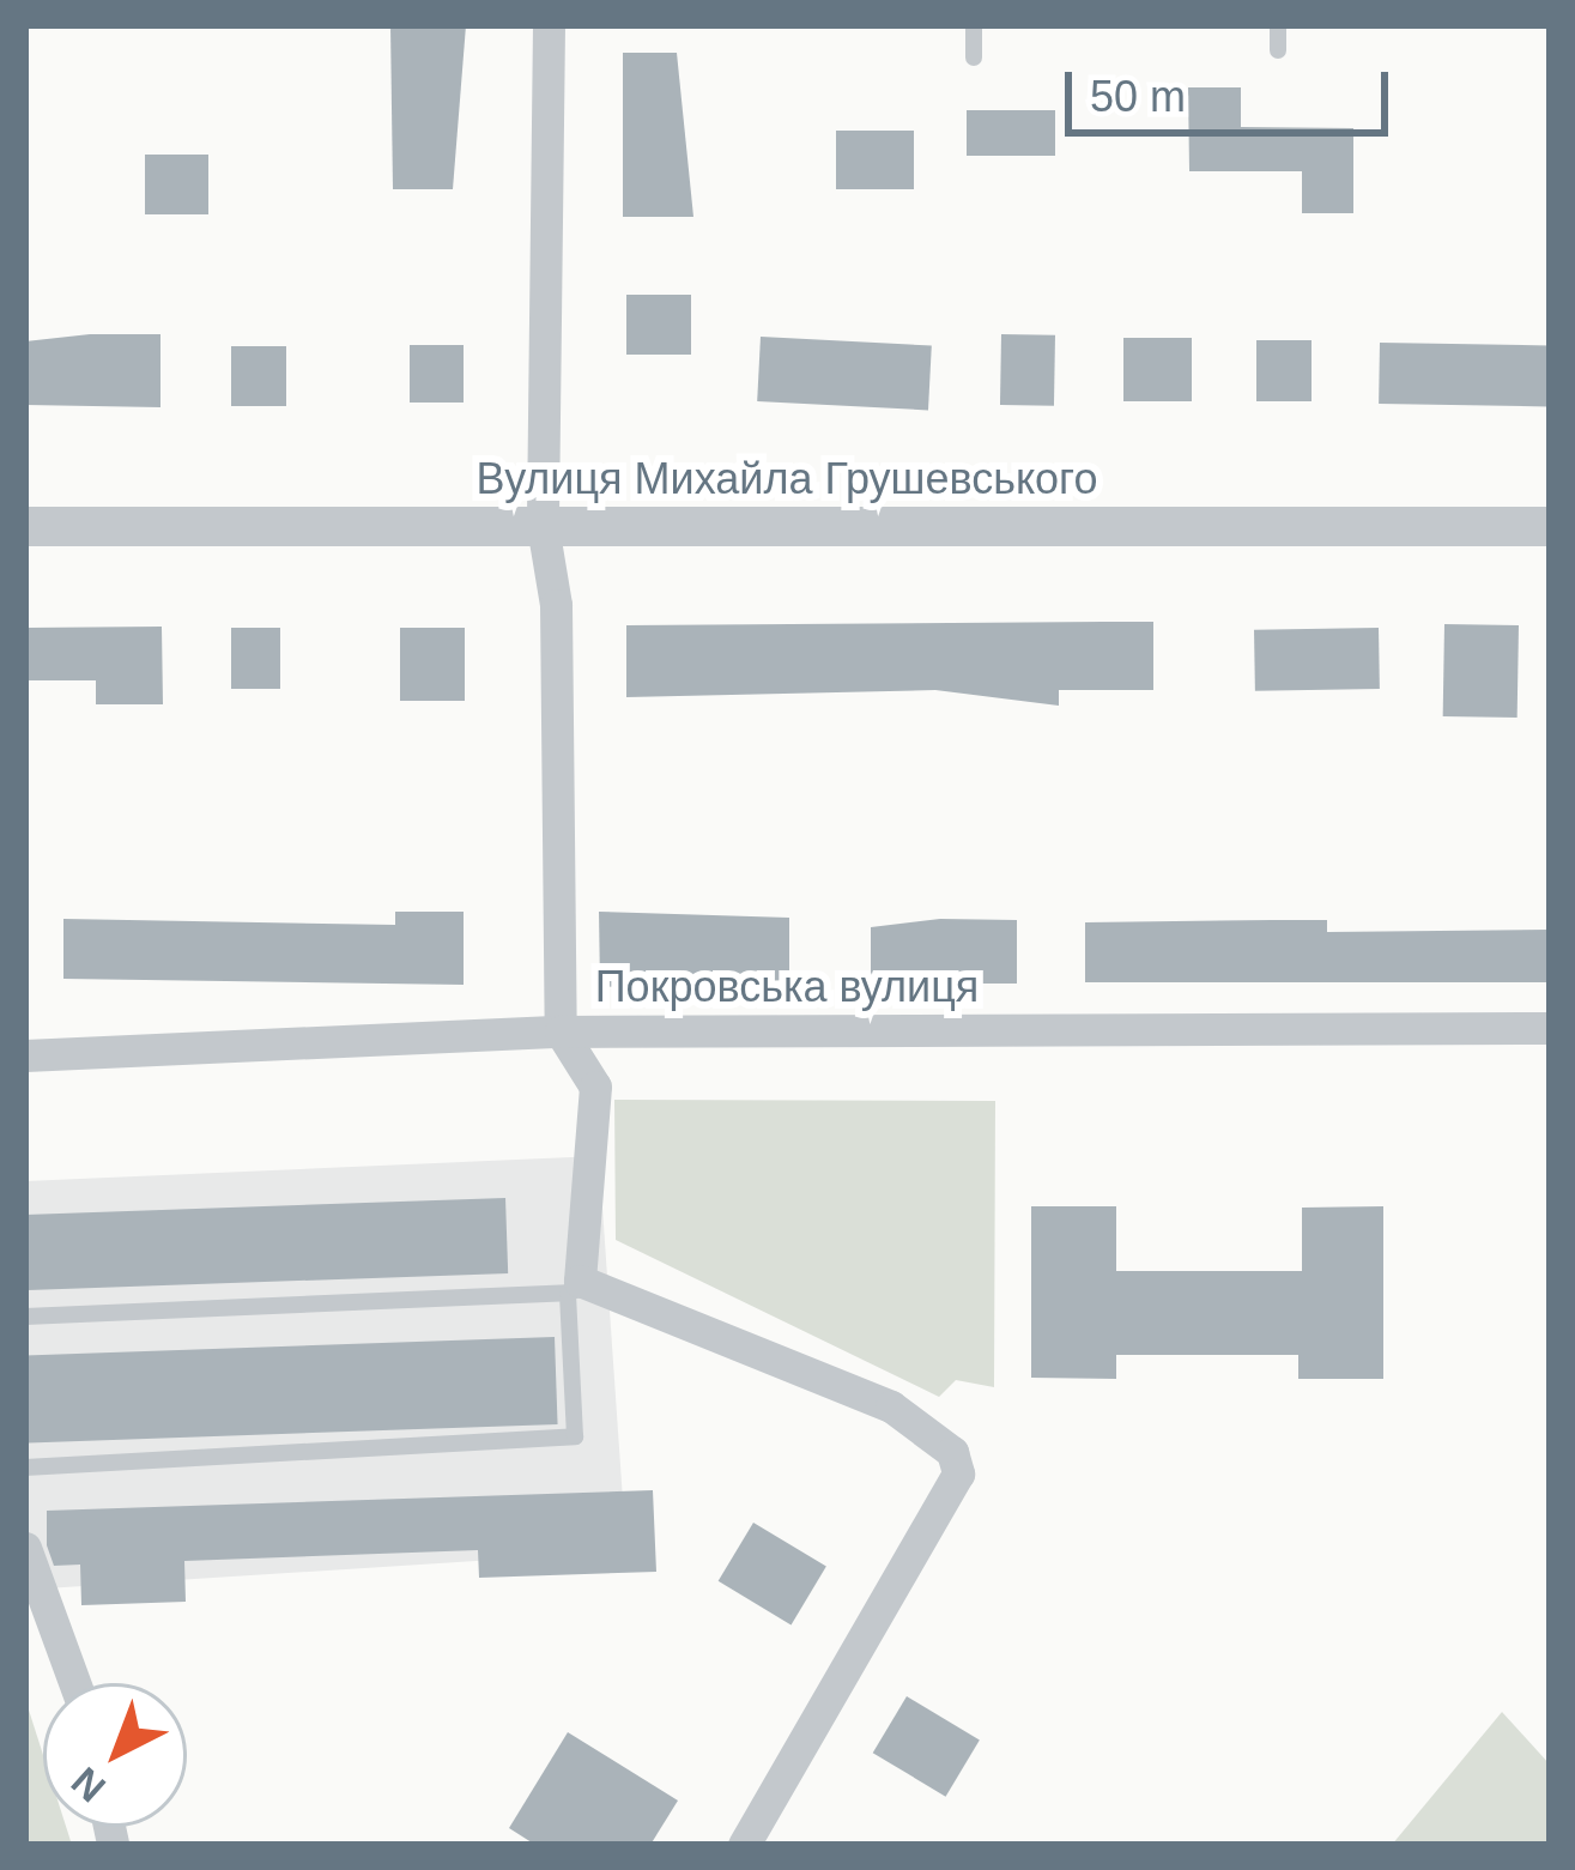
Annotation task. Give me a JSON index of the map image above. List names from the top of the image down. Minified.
{"streets":{"street":["Вулиця Михайла Грушевського","Покровська вулиця"]},"scale_bar":"50 m","north":"bottom left"}
